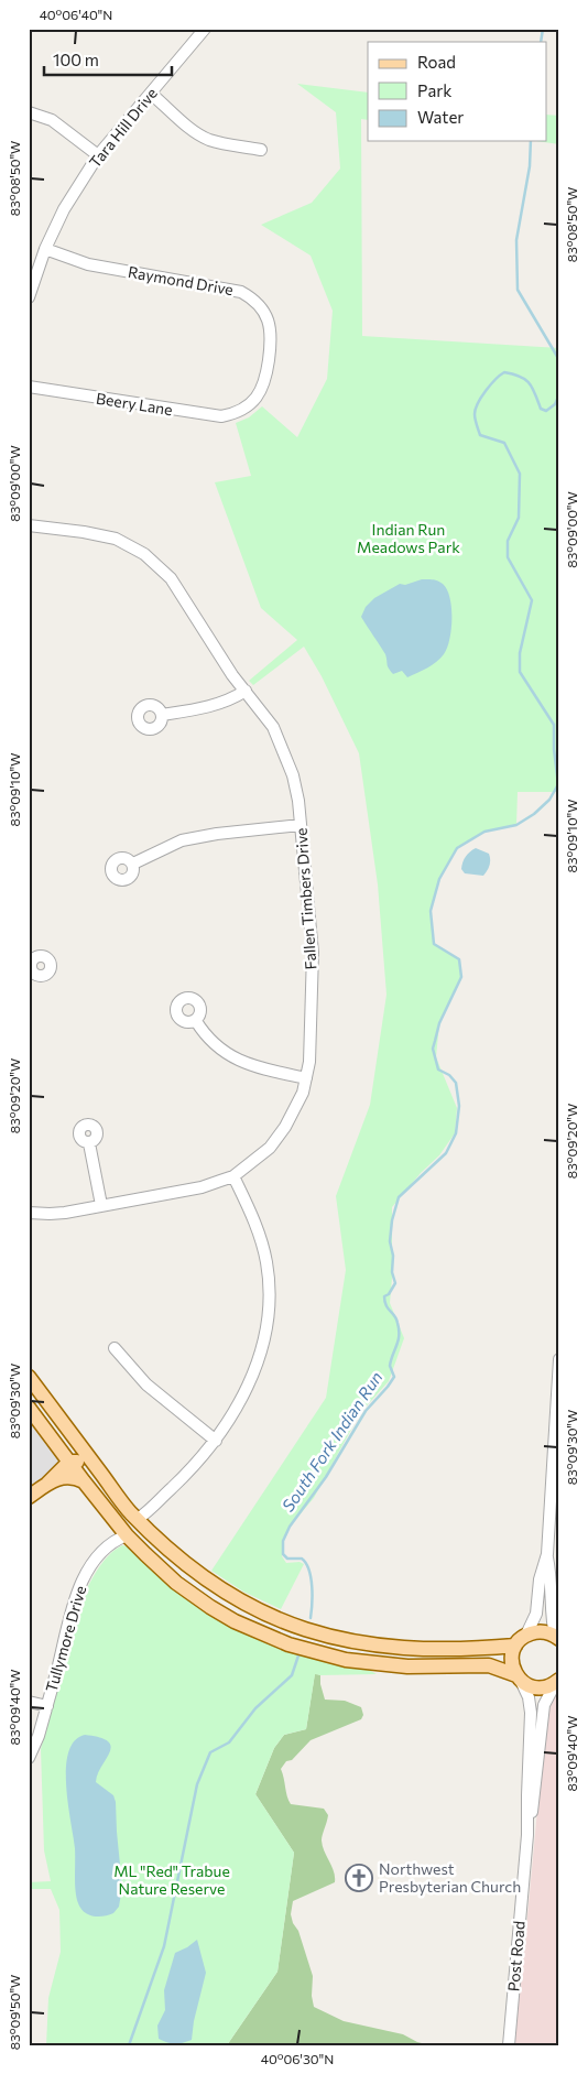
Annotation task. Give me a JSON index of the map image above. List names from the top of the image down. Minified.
{"streets":{"street":["Tara Hill Drive","Raymond Drive","Beery Lane","Fallen Timbers Drive","Tullymore Drive","Post Road"]},"crossings":[["Tara Hill Drive","Raymond Drive"],["Raymond Drive","Beery Lane"]],"water":["South Fork Indian Run"],"parks":["Indian Run Meadows Park","ML \"Red\" Trabue Nature Reserve"],"places":{"church":["Northwest Presbyterian Church"]},"legend":["Road","Park","Water"],"scale_bar":"100 m","coordinates":["40°06'40\"N","83°08'50\"W","83°09'00\"W","83°09'10\"W","83°09'20\"W","83°09'30\"W","83°09'40\"W","83°09'50\"W","40°06'30\"N"]}
